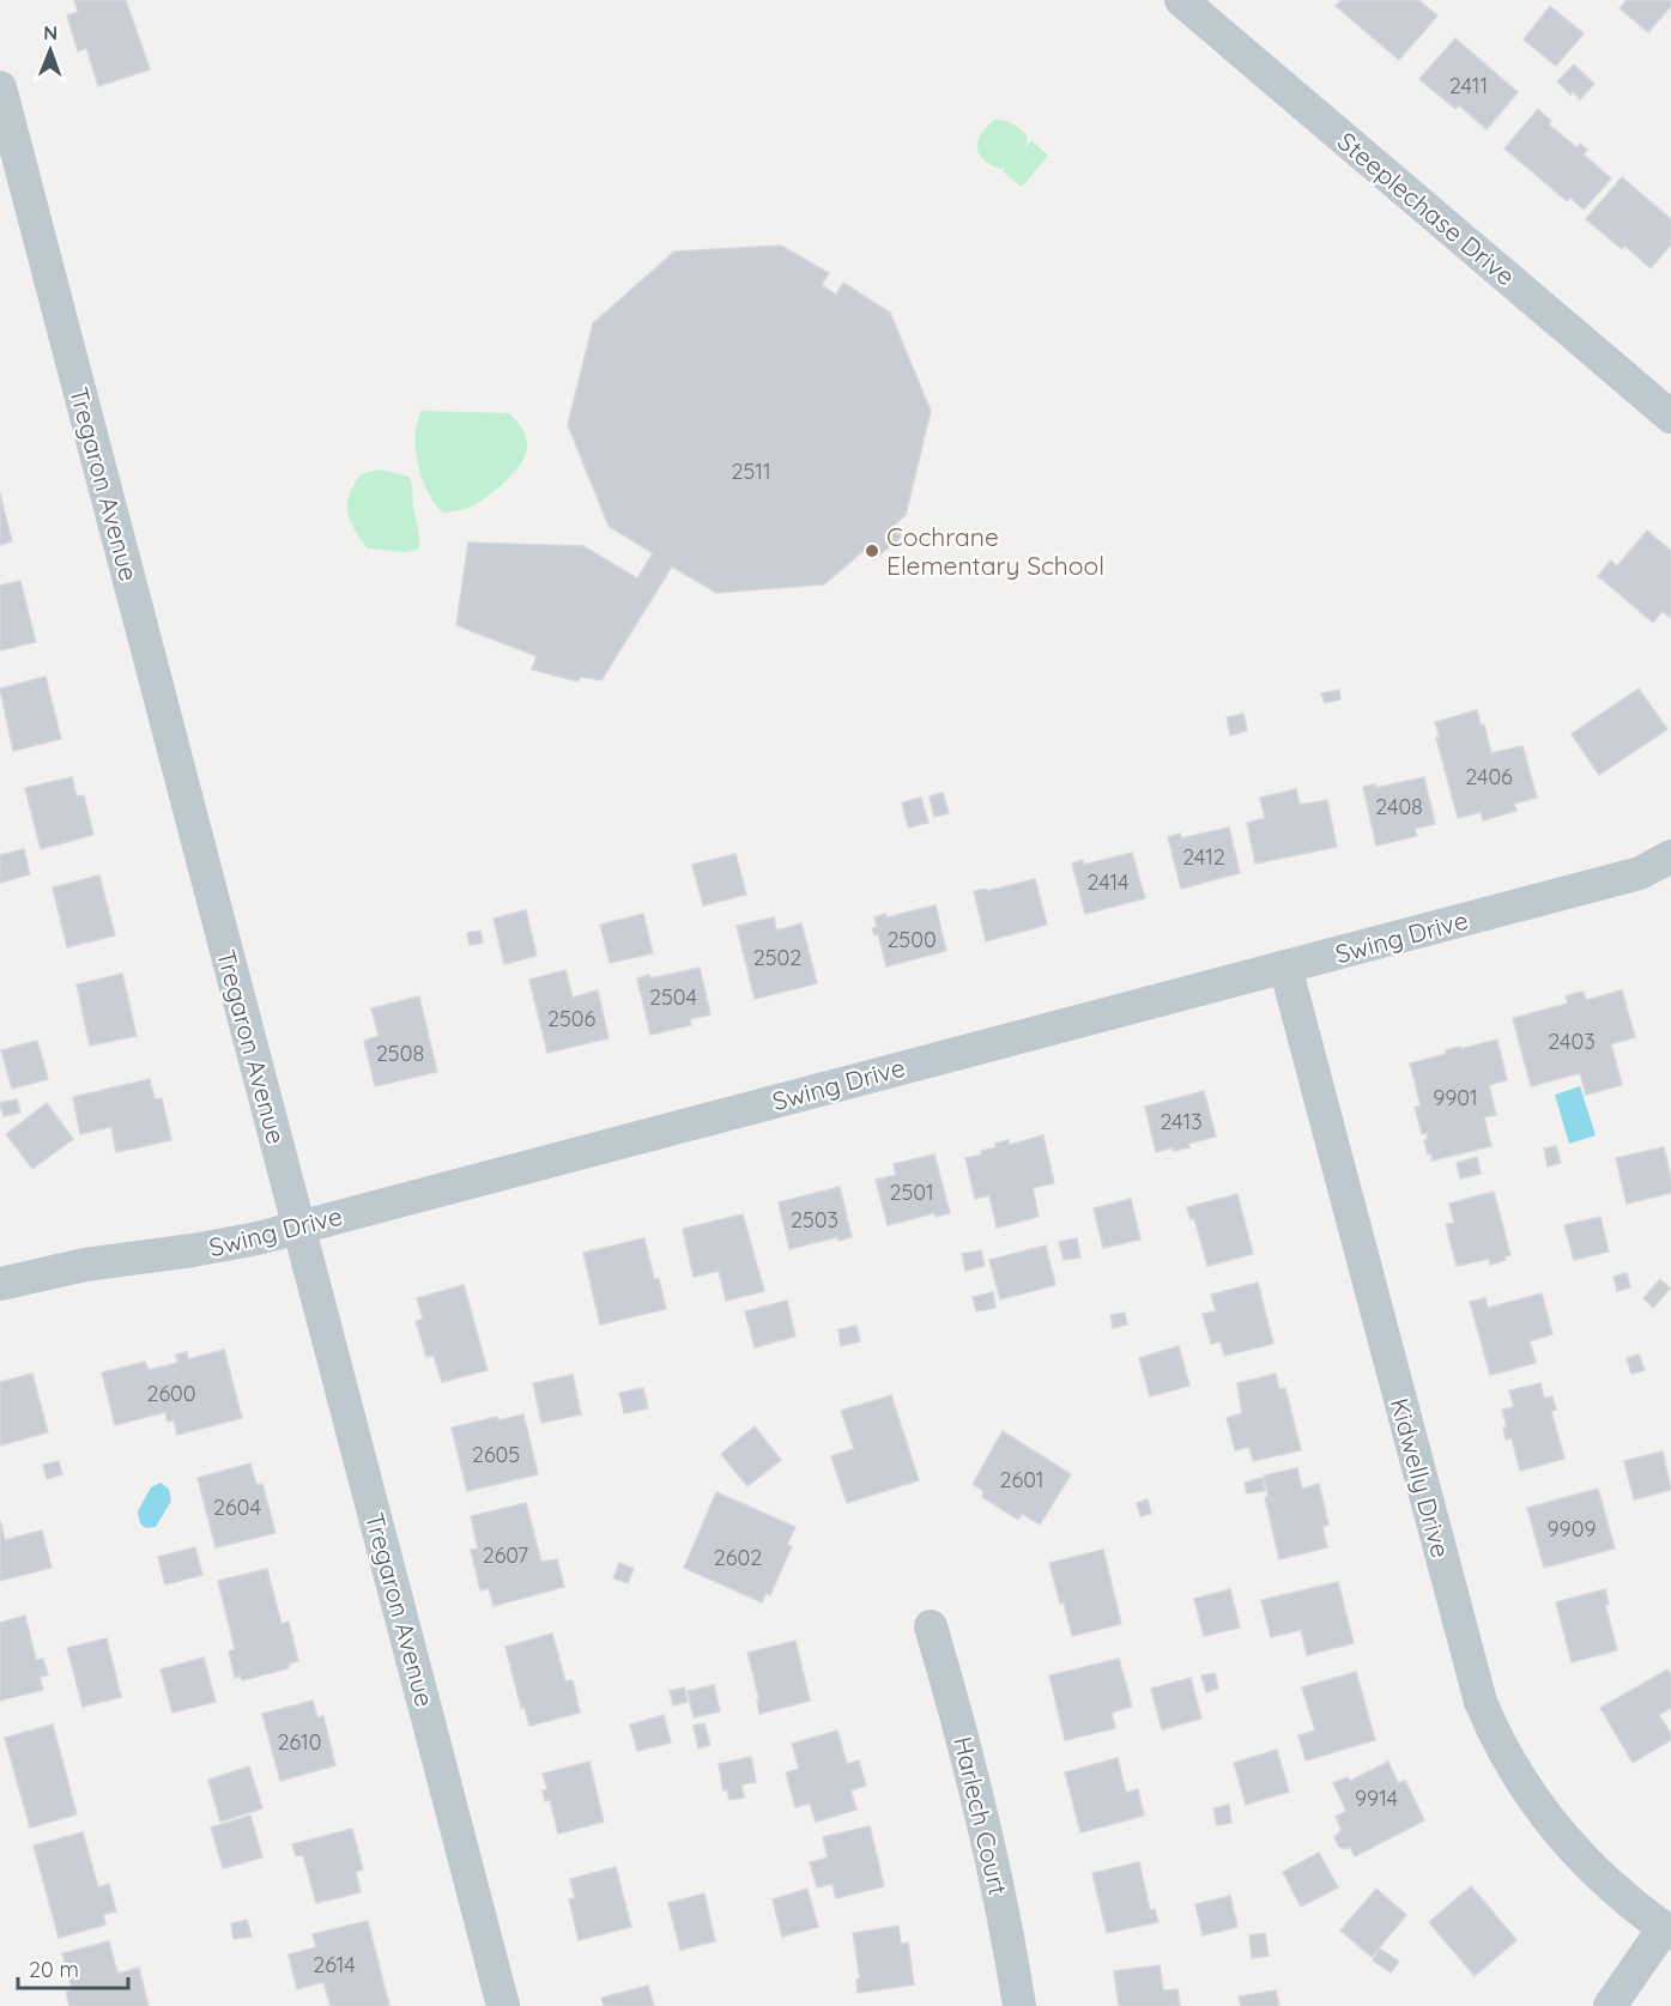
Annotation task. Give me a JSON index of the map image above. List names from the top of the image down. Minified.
{"streets":{"street":["Steeplechase Drive","Tregaron Avenue","Swing Drive","Kidwelly Drive","Harlech Court"]},"crossings":[["Tregaron Avenue","Swing Drive"],["Swing Drive","Kidwelly Drive"]],"places":["Cochrane Elementary School"],"house_numbers":["2411","2511","2406","2408","2412","2414","2500","2502","2504","2506","2403","2508","9901","2413","2501","2503","2600","2605","2601","2604","9909","2607","2602","2610","9914","2614"],"scale_bar":"20 m","north":"top"}
